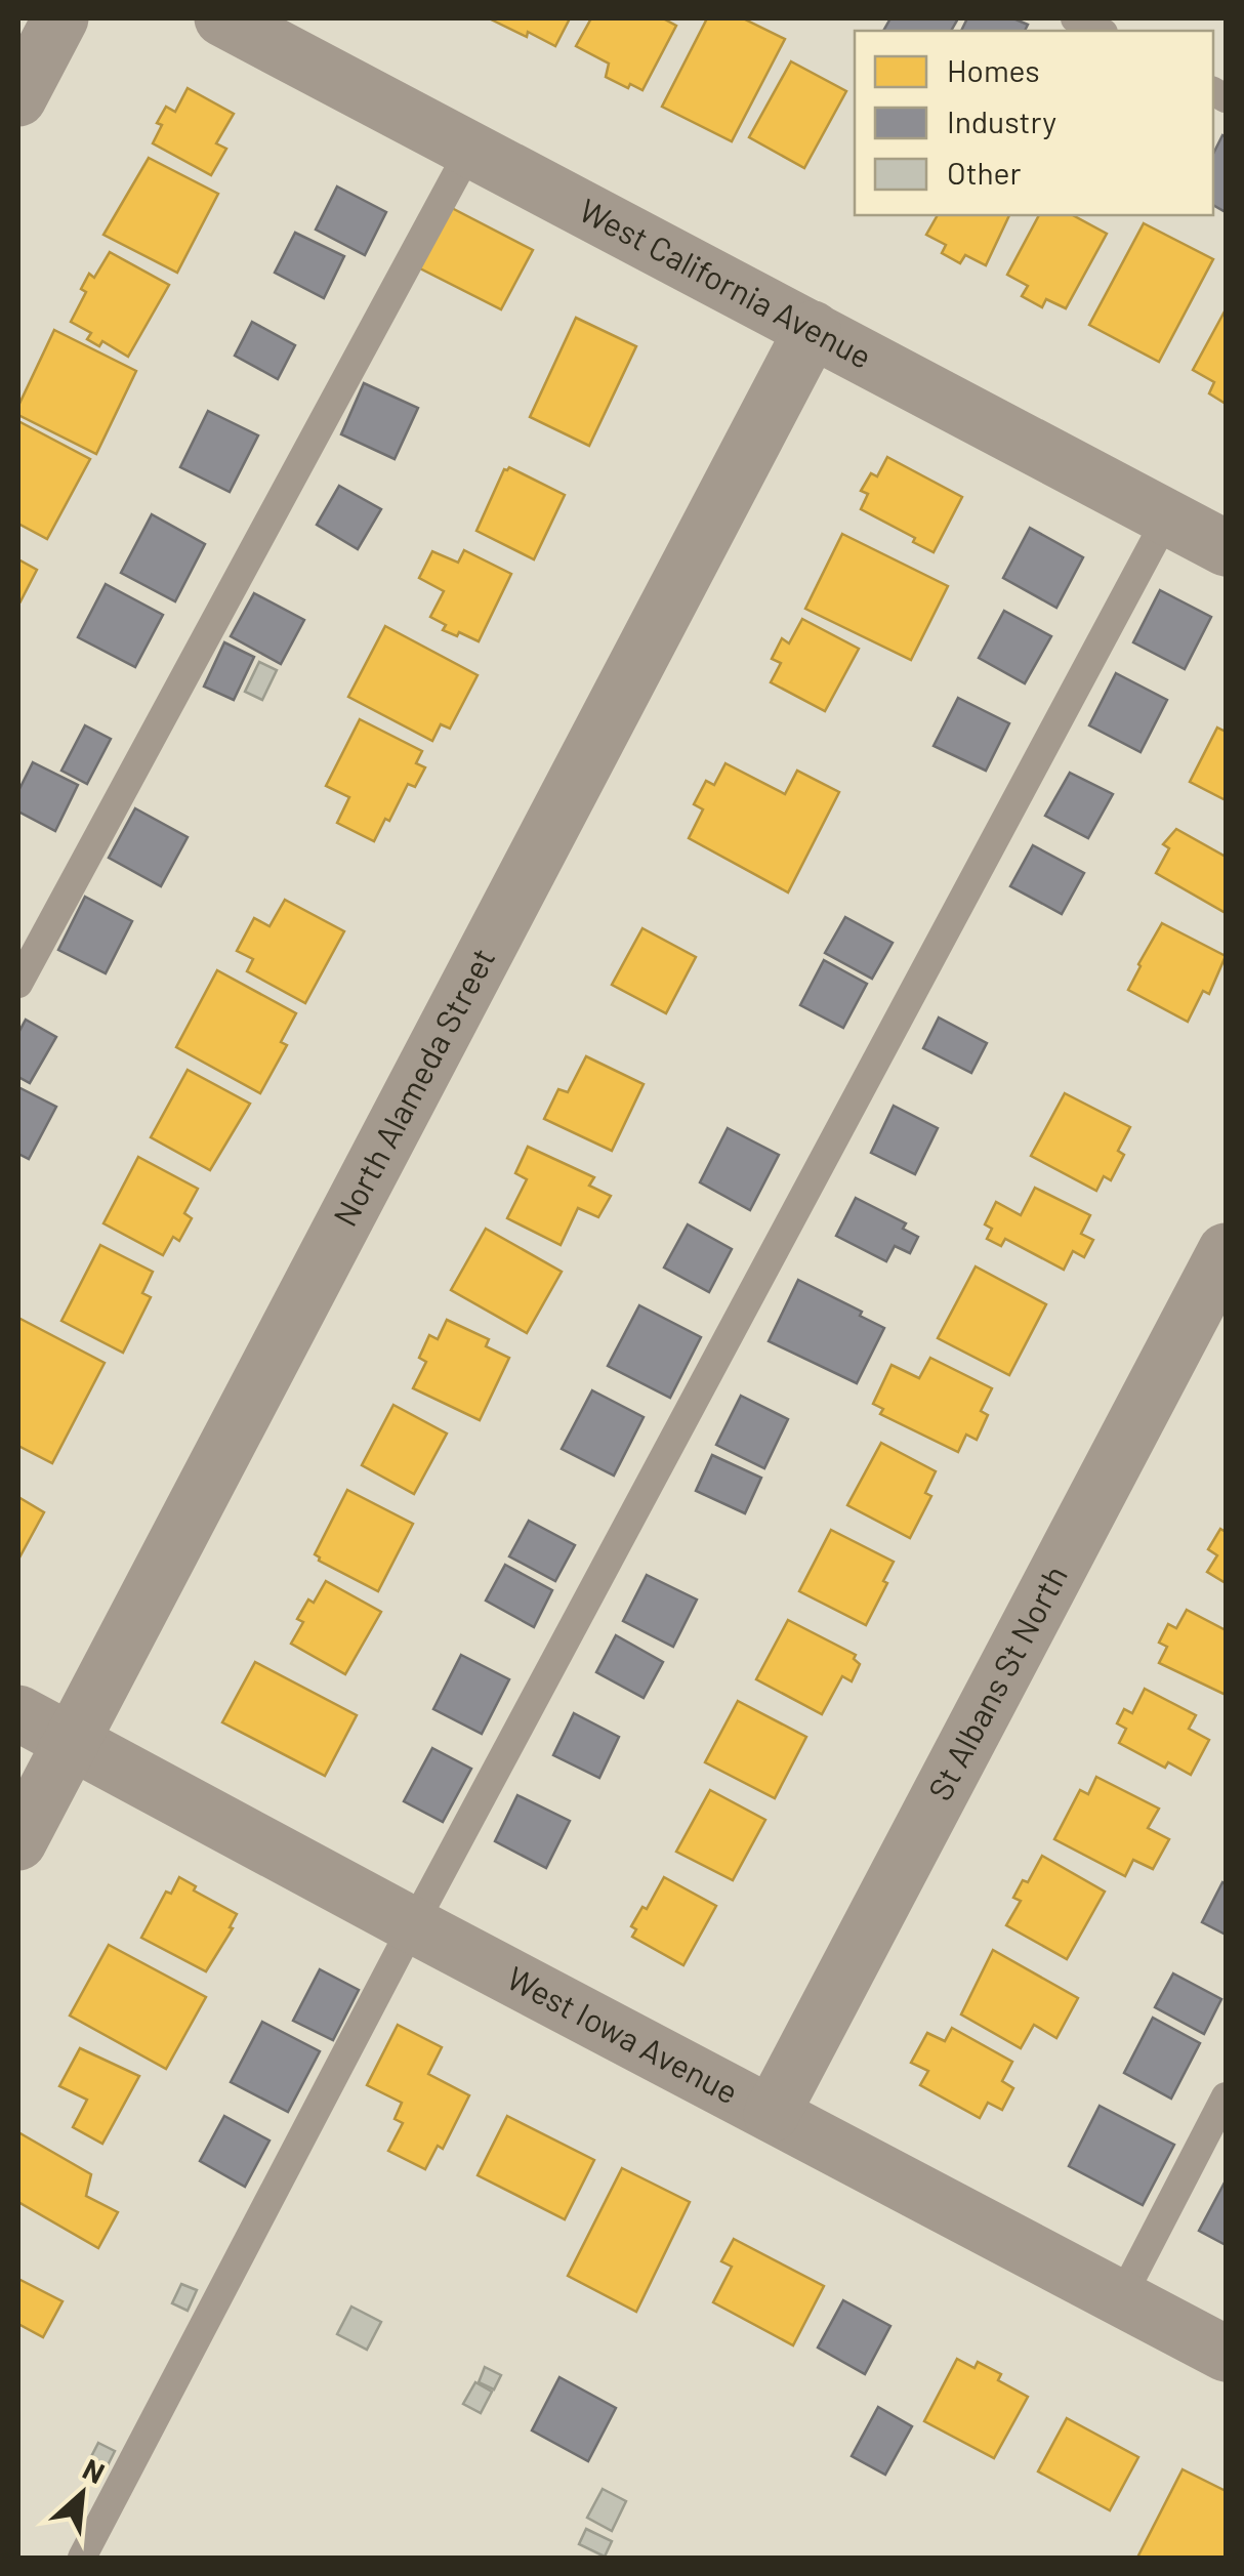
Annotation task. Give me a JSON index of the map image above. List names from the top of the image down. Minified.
{"streets":{"street":["West California Avenue","North Alameda Street","St Albans St North","West Iowa Avenue"]},"crossings":[["West California Avenue","North Alameda Street"],["North Alameda Street","West Iowa Avenue"],["St Albans St North","West Iowa Avenue"]],"legend":["Homes","Industry","Other"],"north":"top right"}
